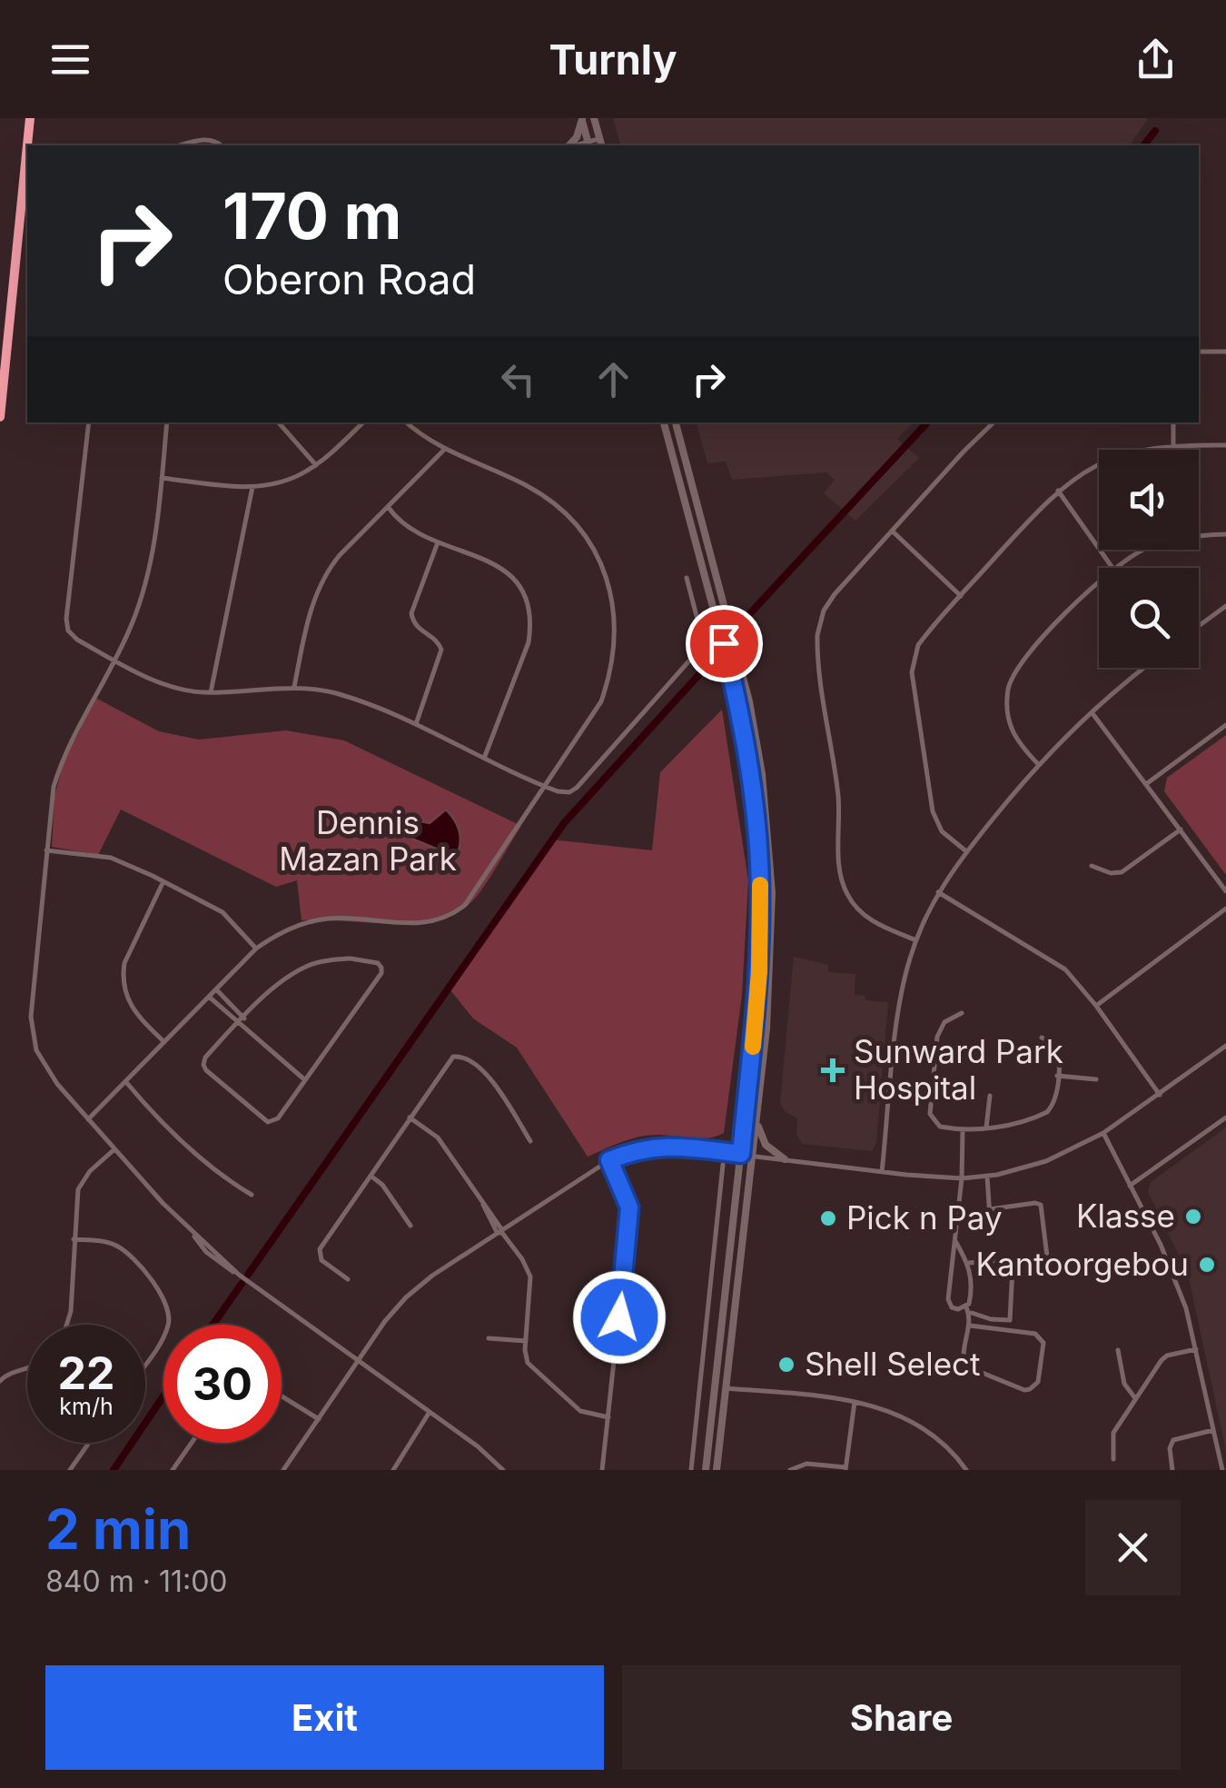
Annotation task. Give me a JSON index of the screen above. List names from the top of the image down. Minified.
{"parks":["Dennis Mazan Park"],"places":{"health":["Sunward Park Hospital"],"other":["Klasse","Pick n Pay","Kantoorgebou","Shell Select"]},"page":{"header":"Turnly","turn":["170 m","Oberon Road"],"speed":"22 km/h","limit":"30","heading":["2 min","840 m · 11:00"],"buttons":["Exit","Share"]}}
